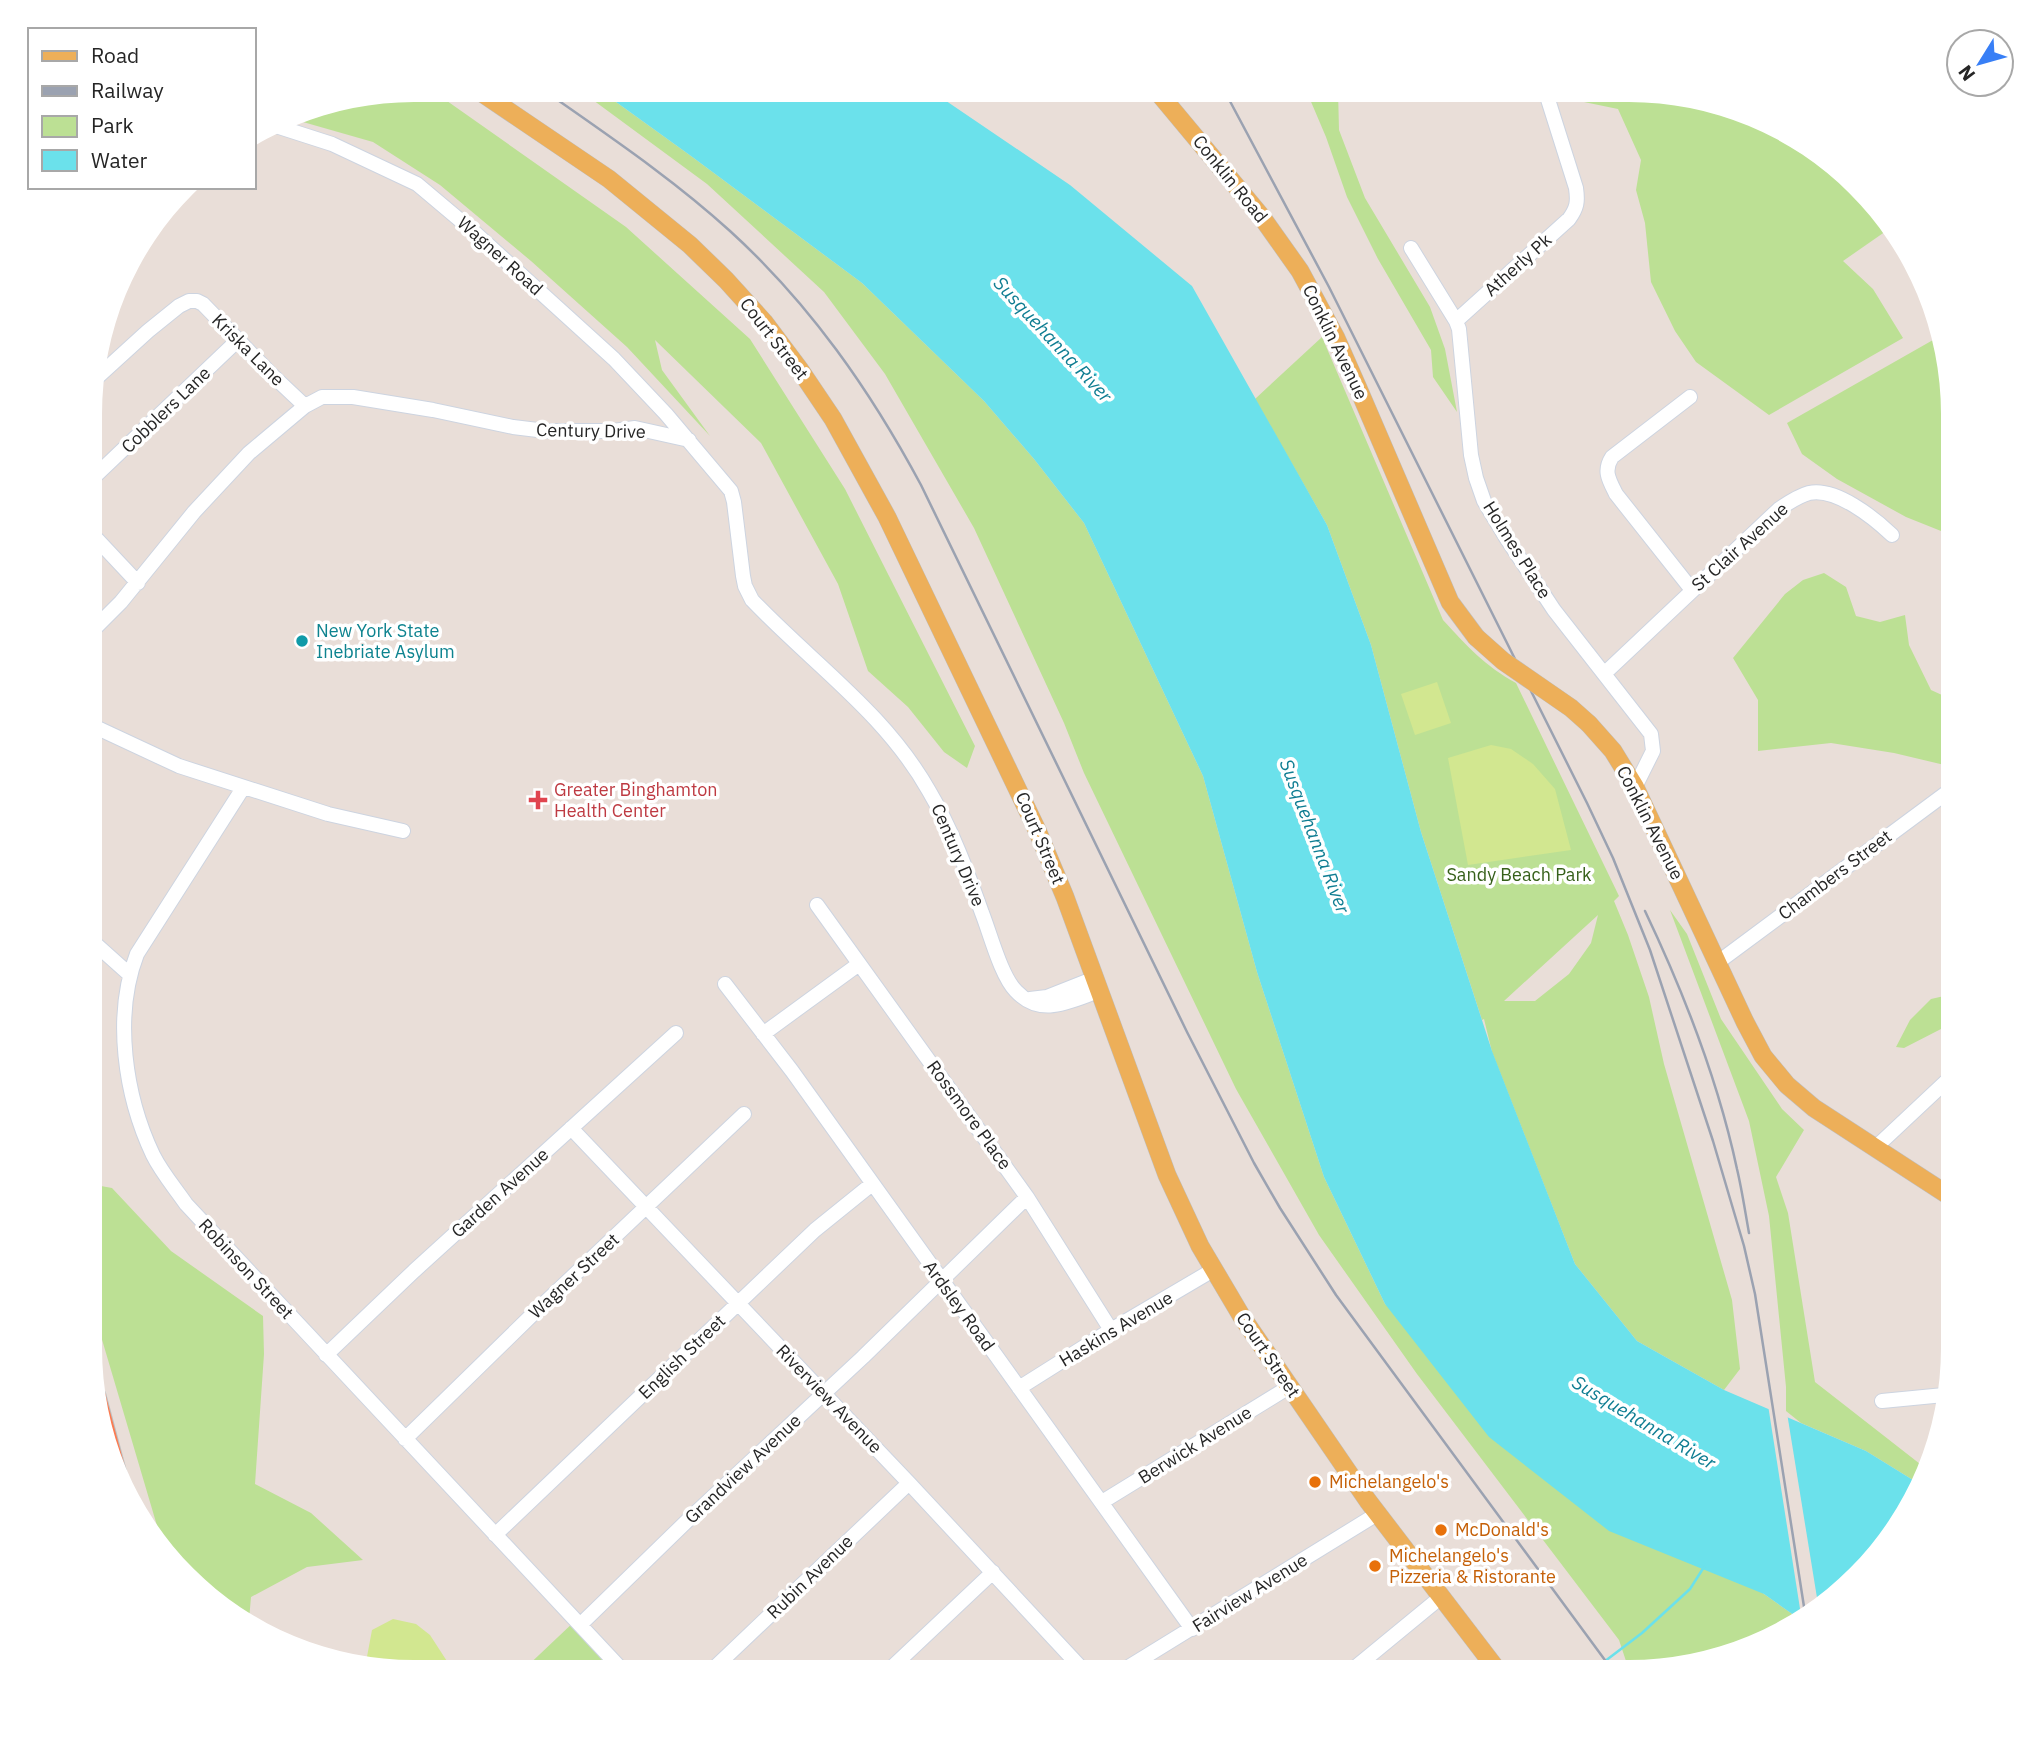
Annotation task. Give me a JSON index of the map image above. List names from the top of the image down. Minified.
{"streets":{"main road":["Conklin Road","Court Street","Conklin Avenue"],"street":["Wagner Road","Atherly Pk","Kriska Lane","Cobblers Lane","Century Drive","St Clair Avenue","Holmes Place","Chambers Street","Rossmore Place","Garden Avenue","Robinson Street","Wagner Street","Ardsley Road","Haskins Avenue","English Street","Riverview Avenue","Berwick Avenue","Grandview Avenue","Rubin Avenue","Fairview Avenue"]},"crossings":[["Conklin Road","Conklin Avenue"],["Wagner Road","Century Drive"],["Atherly Pk","Holmes Place"],["Court Street","Century Drive"],["Court Street","Haskins Avenue"],["Court Street","Berwick Avenue"],["Court Street","Fairview Avenue"],["Conklin Avenue","Holmes Place"],["Conklin Avenue","Chambers Street"],["Kriska Lane","Cobblers Lane"],["Kriska Lane","Century Drive"],["St Clair Avenue","Holmes Place"],["Rossmore Place","Haskins Avenue"],["Rossmore Place","Grandview Avenue"],["Garden Avenue","Robinson Street"],["Garden Avenue","Riverview Avenue"],["Robinson Street","Wagner Street"],["Robinson Street","English Street"],["Robinson Street","Grandview Avenue"],["Wagner Street","Riverview Avenue"],["Ardsley Road","Haskins Avenue"],["Ardsley Road","English Street"],["Ardsley Road","Berwick Avenue"],["Ardsley Road","Grandview Avenue"],["Ardsley Road","Fairview Avenue"],["English Street","Riverview Avenue"],["Riverview Avenue","Grandview Avenue"],["Riverview Avenue","Rubin Avenue"]],"water":["Susquehanna River"],"parks":["Sandy Beach Park"],"places":{"other":["New York State Inebriate Asylum","Michelangelo's","McDonald's","Michelangelo's Pizzeria & Ristorante"],"health":["Greater Binghamton Health Center"]},"legend":["Road","Railway","Park","Water"],"north":"bottom left"}
